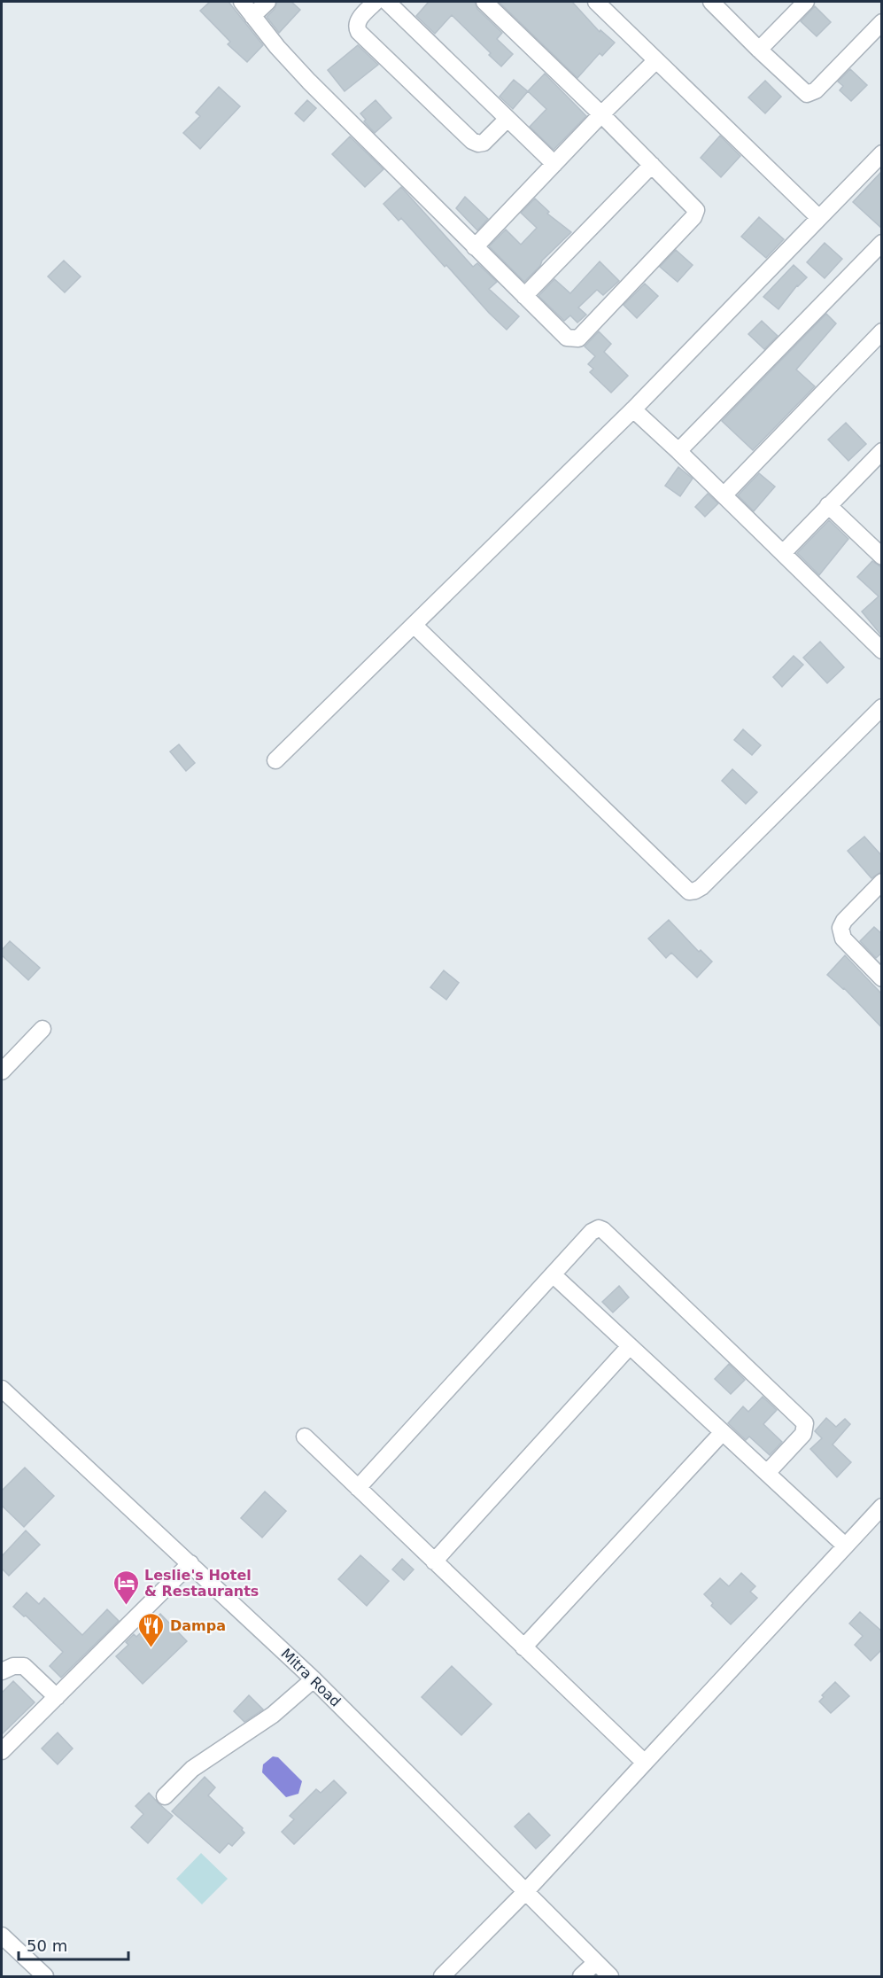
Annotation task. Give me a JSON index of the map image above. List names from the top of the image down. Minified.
{"streets":{"street":["Mitra Road"]},"places":{"hotel":["Leslie's Hotel & Restaurants"],"restaurant":["Dampa"]},"scale_bar":"50 m"}
